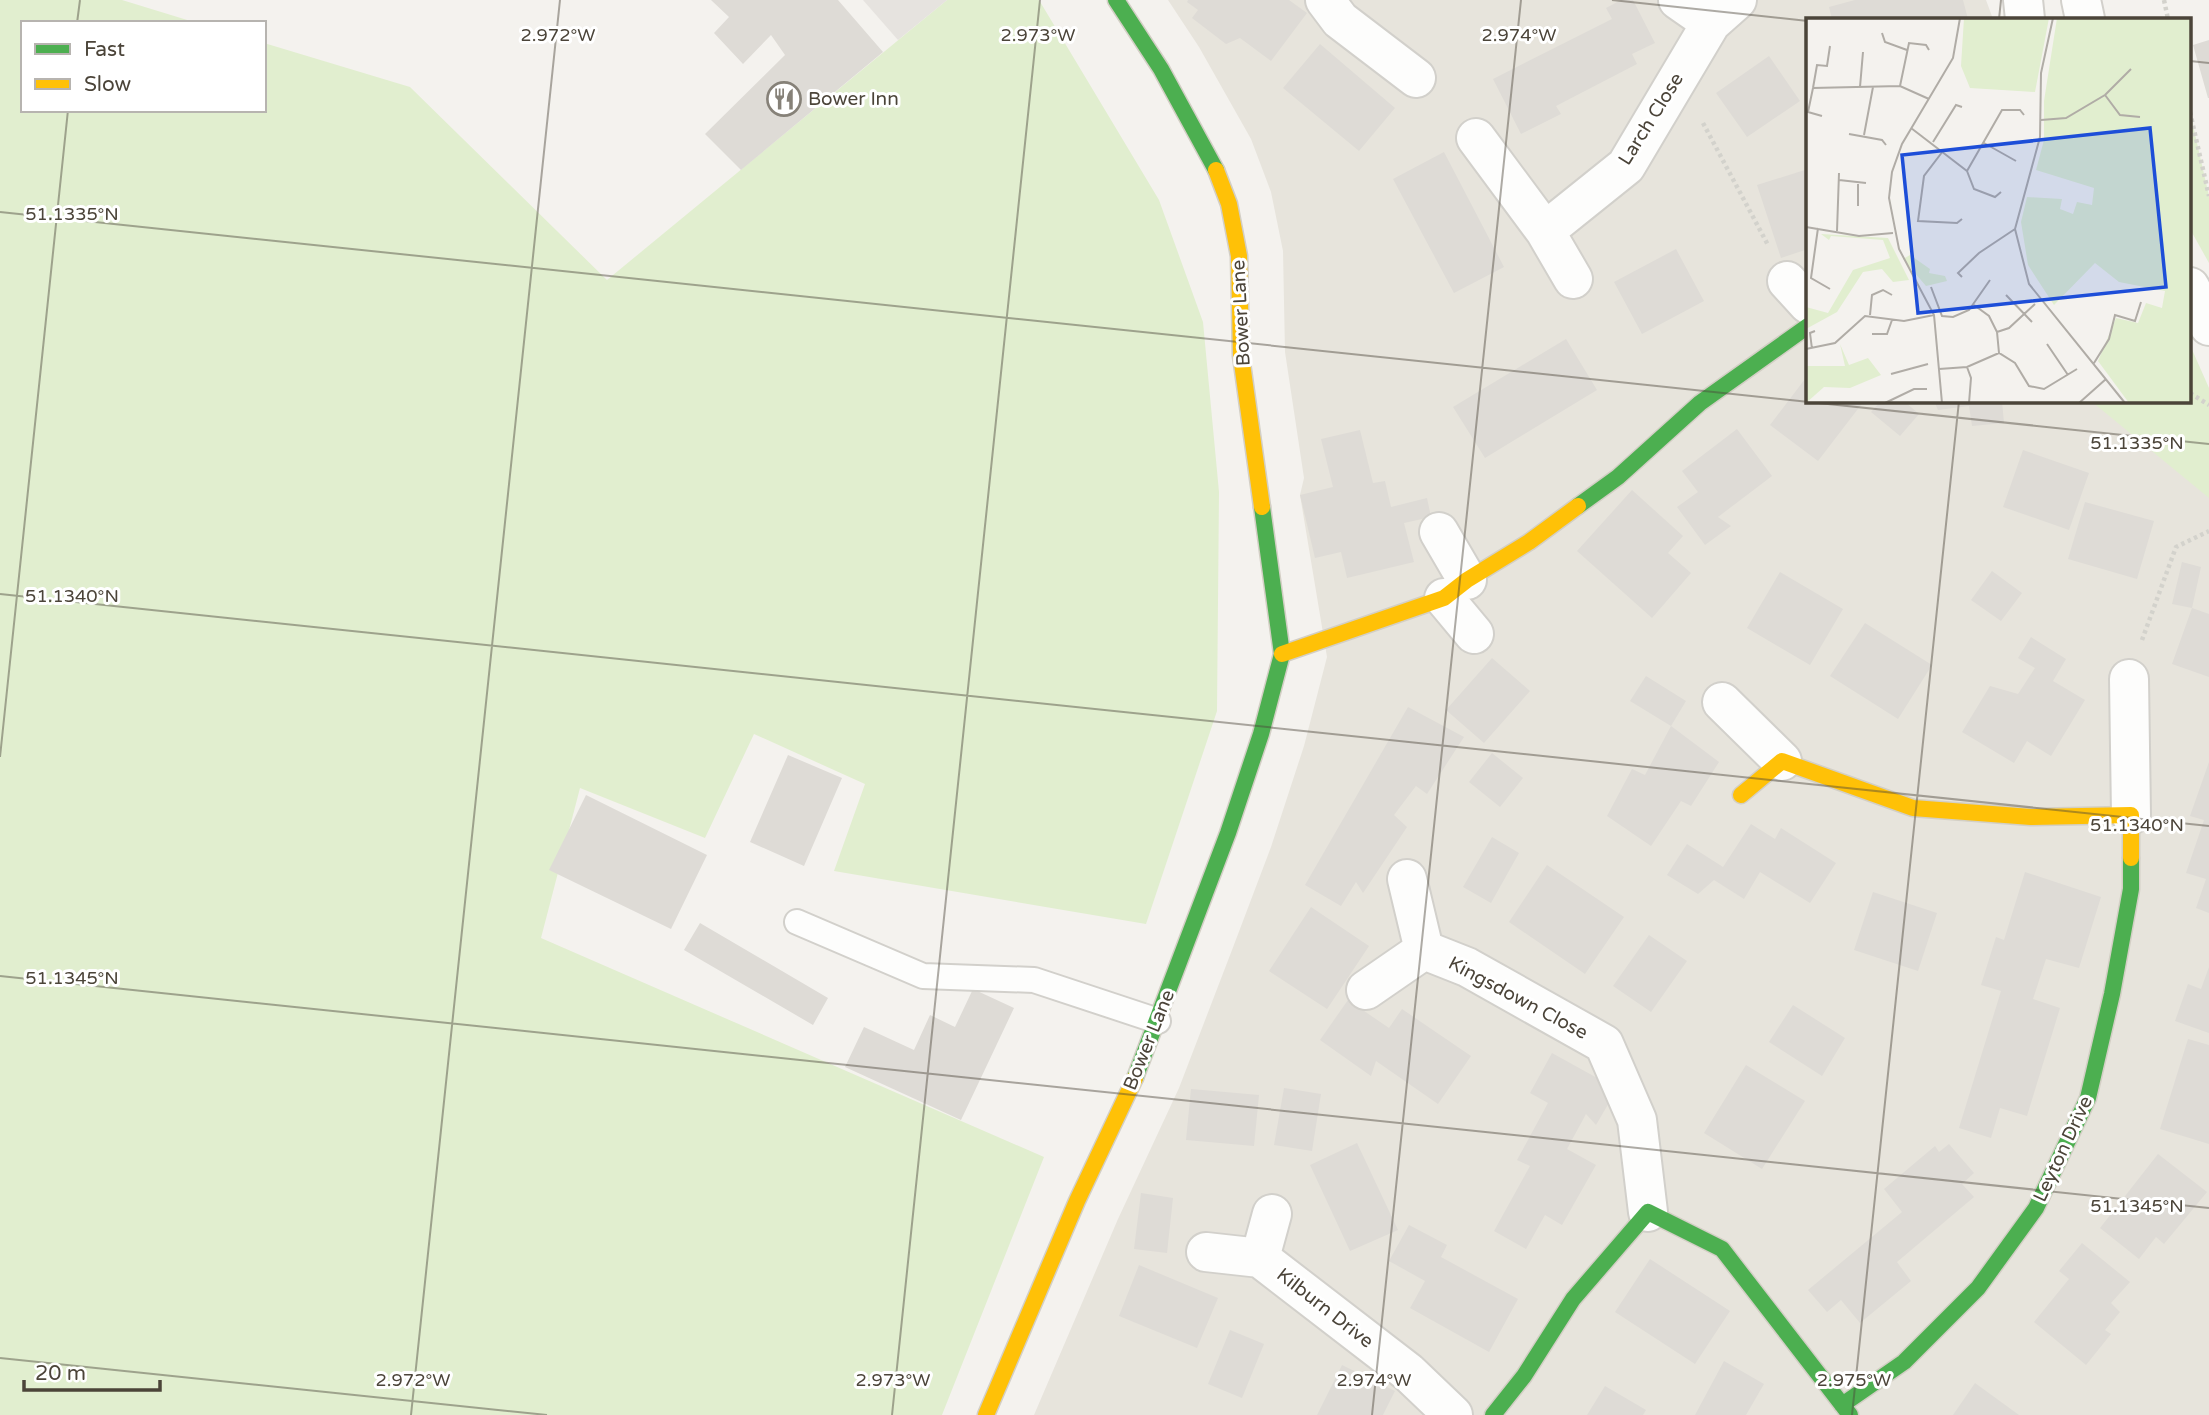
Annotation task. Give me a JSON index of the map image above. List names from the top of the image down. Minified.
{"streets":{"street":["Larch Close","Bower Lane","Kingsdown Close","Leyton Drive","Kilburn Drive"]},"places":{"restaurant":["Bower Inn"]},"legend":["Fast","Slow"],"scale_bar":"20 m","coordinates":["2.972°W","2.973°W","2.974°W","51.1335°N","51.1340°N","51.1345°N","2.975°W"]}
